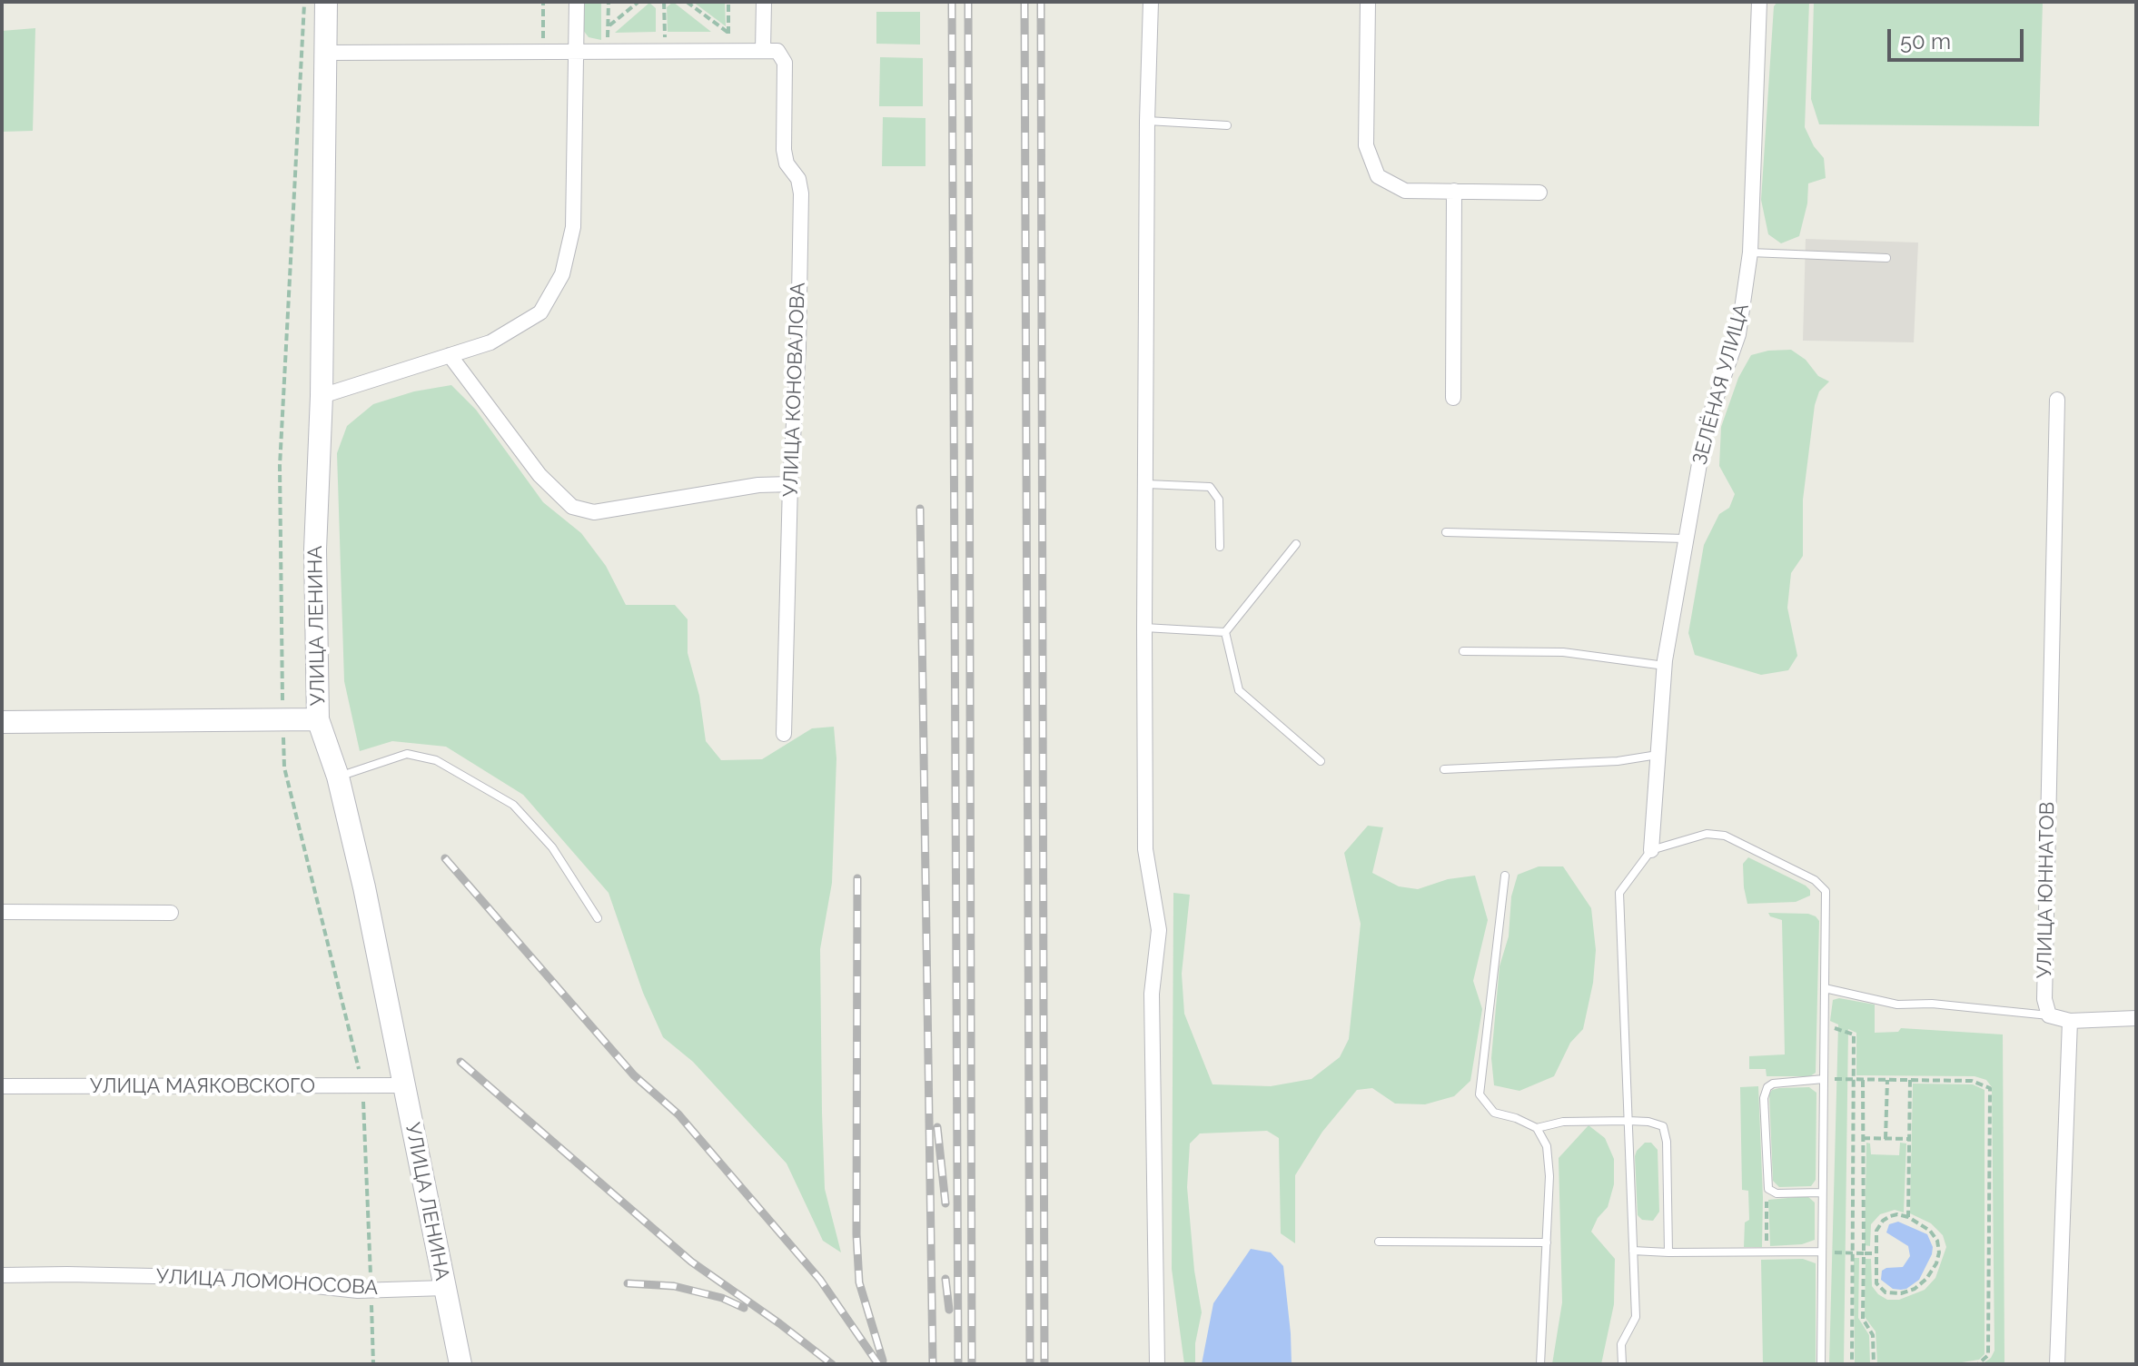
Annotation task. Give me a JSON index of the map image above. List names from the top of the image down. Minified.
{"streets":{"street":["ЗЕЛЁНАЯ УЛИЦА","УЛИЦА КОНОВАЛОВА","УЛИЦА ЛЕНИНА","УЛИЦА ЮННАТОВ","УЛИЦА МАЯКОВСКОГО","УЛИЦА ЛОМОНОСОВА"]},"crossings":[["УЛИЦА ЛЕНИНА","УЛИЦА МАЯКОВСКОГО"],["УЛИЦА ЛЕНИНА","УЛИЦА ЛОМОНОСОВА"]],"scale_bar":"50 m"}
